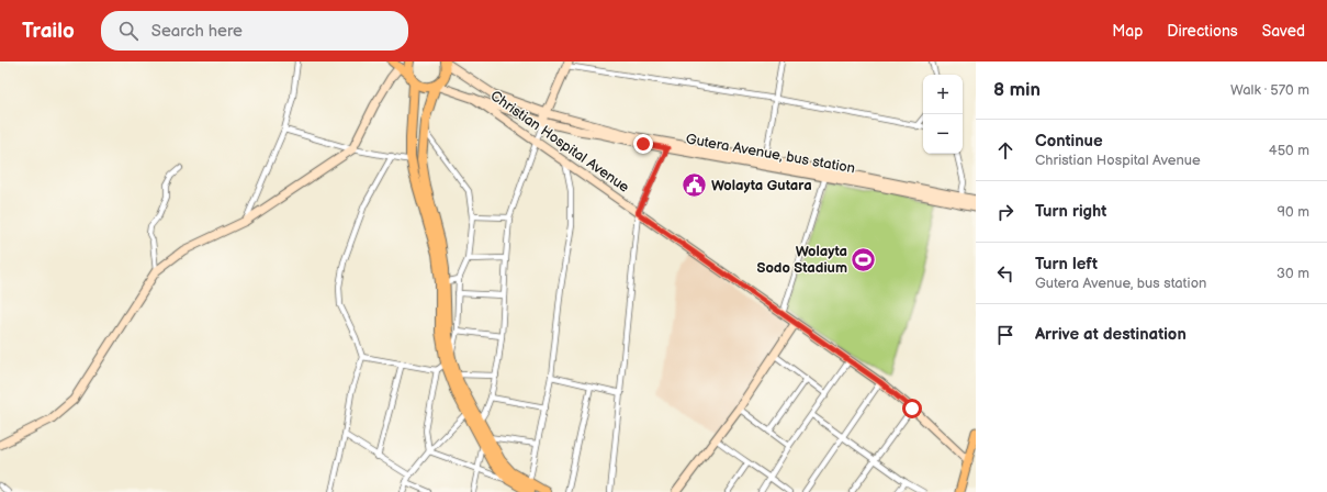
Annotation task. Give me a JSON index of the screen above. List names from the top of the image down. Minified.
{"streets":{"main road":["Christian Hospital Avenue","Gutera Avenue, bus station"]},"crossings":[["Christian Hospital Avenue","Gutera Avenue, bus station"]],"places":{"public building":["Wolayta Gutara"],"sports":["Wolayta Sodo Stadium"]},"page":{"header":"Trailo","search":"Search here","nav":["Map","Directions","Saved"],"heading":["8 min","Walk · 570 m"],"map_buttons":["+","−"],"list":[["Continue","Christian Hospital Avenue","450 m"],["Turn right","90 m"],["Turn left","Gutera Avenue, bus station","30 m"],"Arrive at destination"]}}
